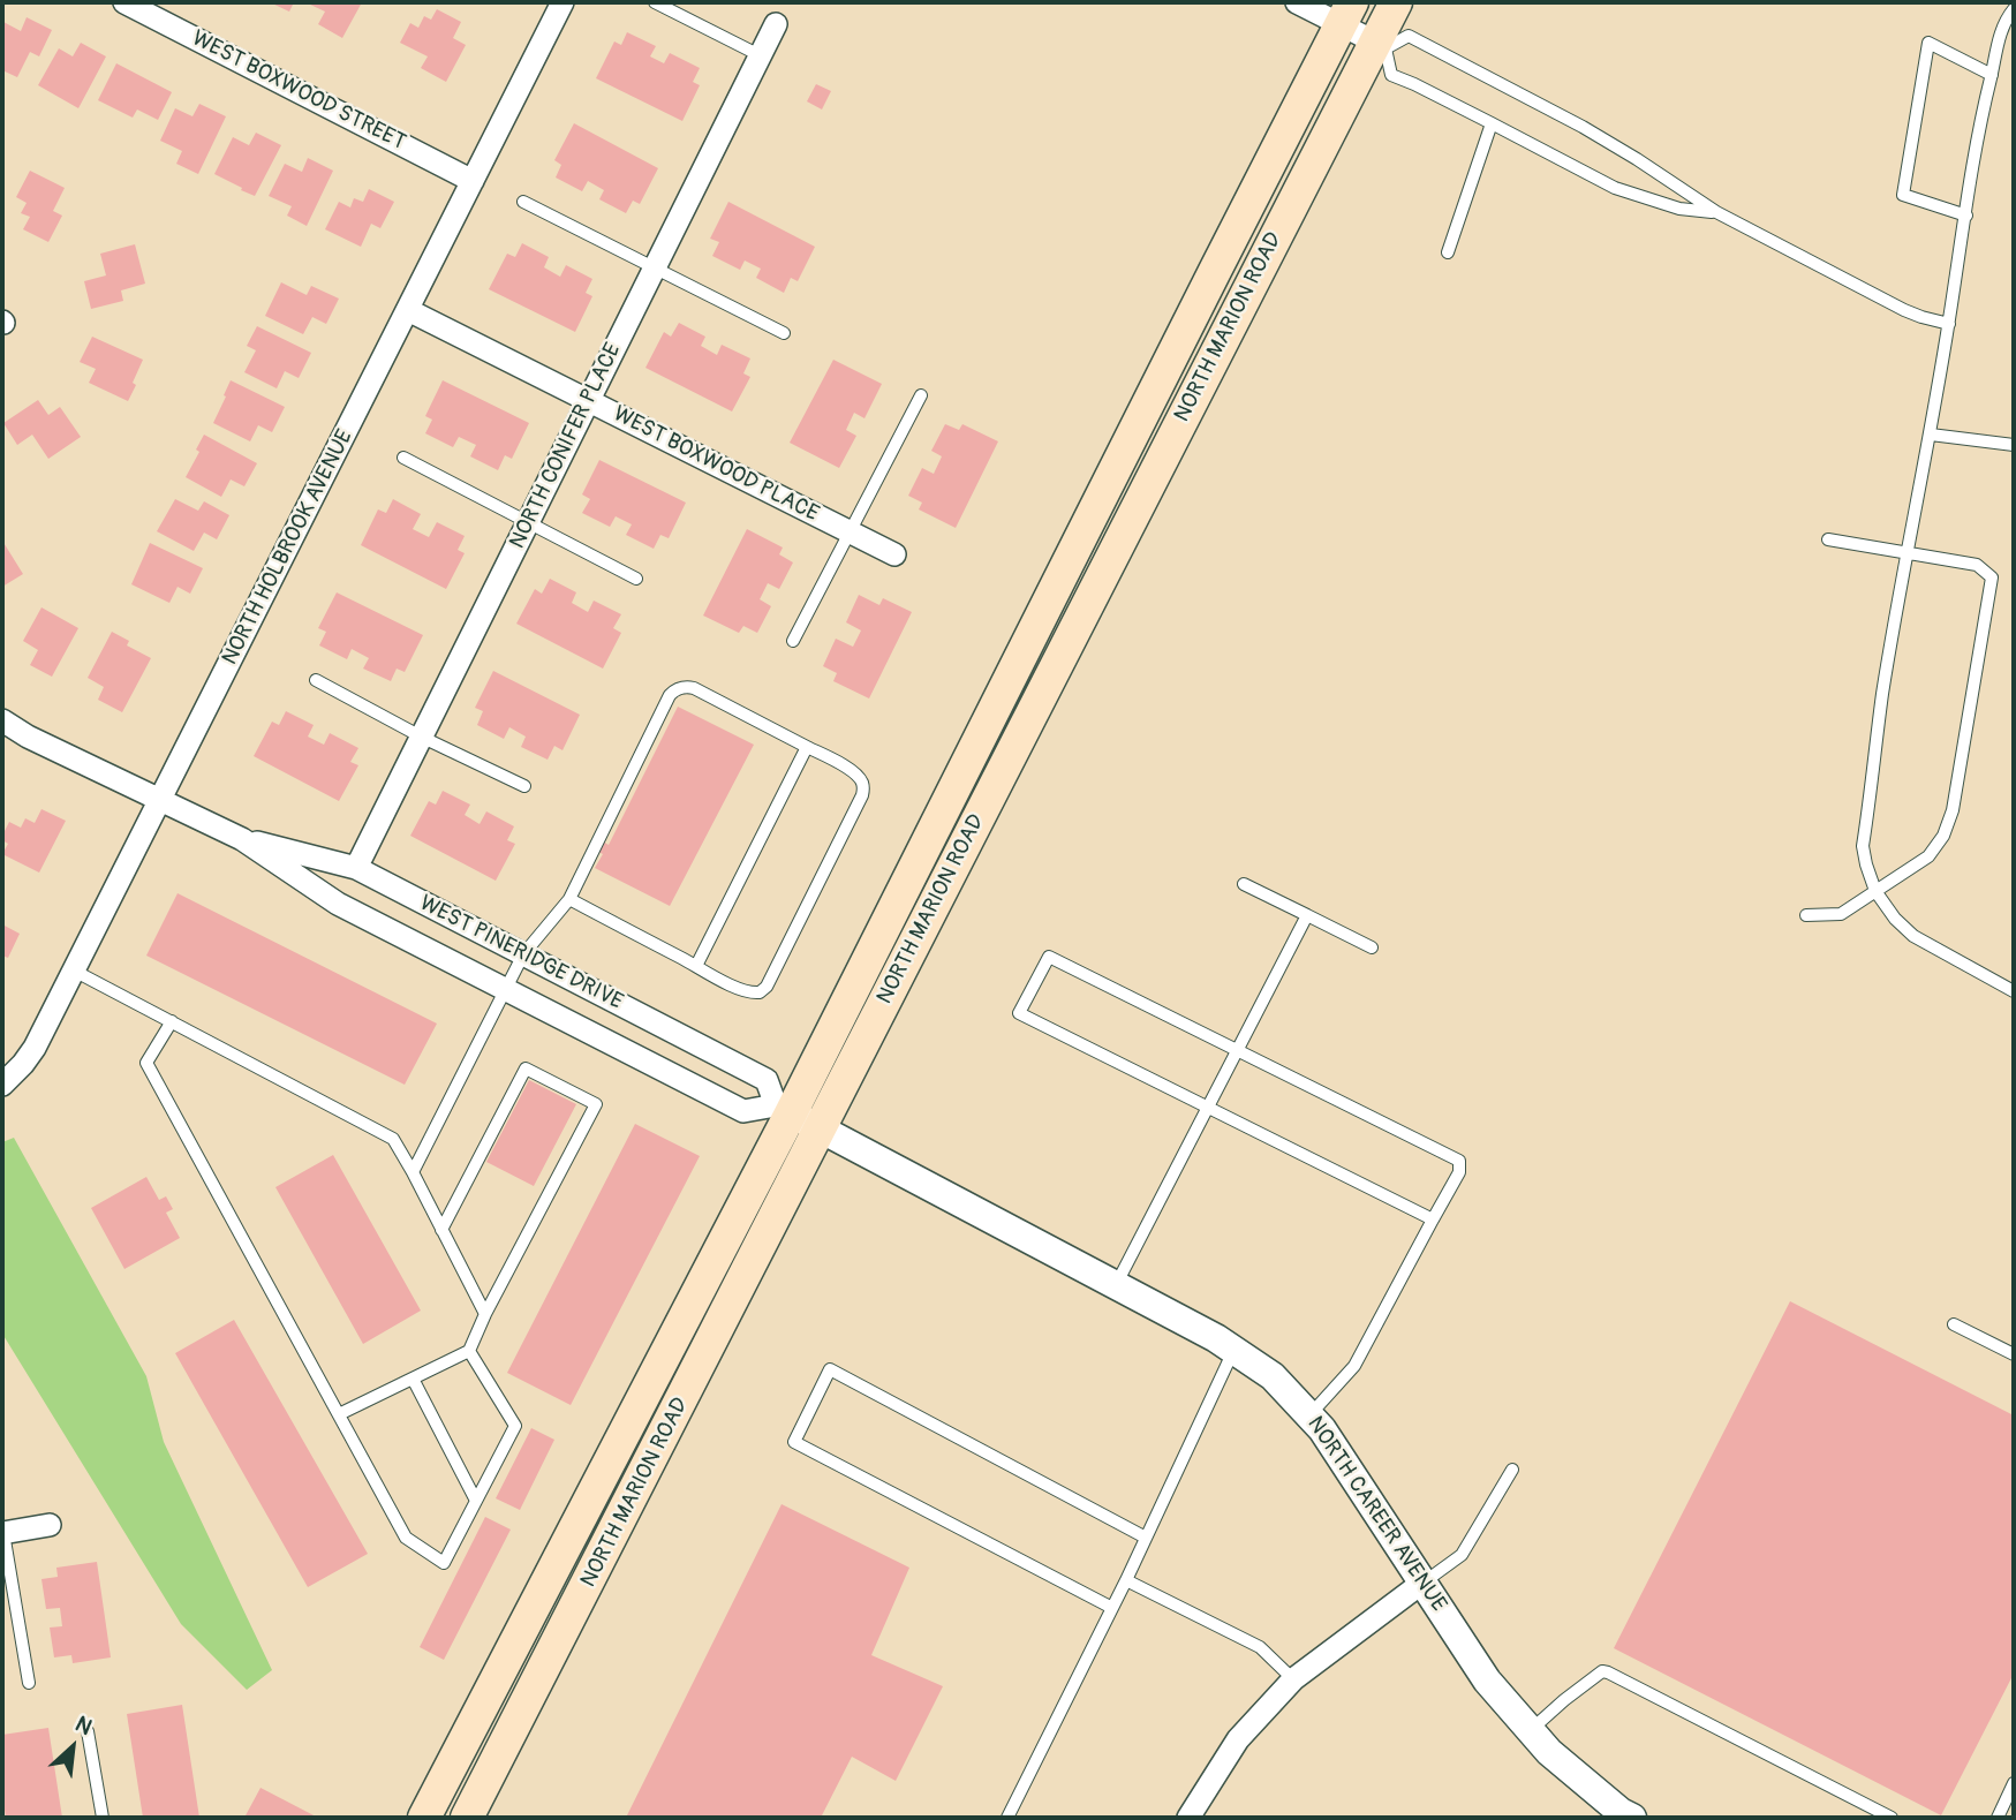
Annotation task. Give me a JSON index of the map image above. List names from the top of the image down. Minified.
{"streets":{"main road":["NORTH MARION ROAD"],"street":["WEST BOXWOOD STREET","NORTH CONIFER PLACE","WEST BOXWOOD PLACE","NORTH HOLBROOK AVENUE","WEST PINERIDGE DRIVE","NORTH CAREER AVENUE"]},"crossings":[["WEST BOXWOOD STREET","NORTH HOLBROOK AVENUE"],["NORTH MARION ROAD","WEST PINERIDGE DRIVE"],["NORTH MARION ROAD","NORTH CAREER AVENUE"],["NORTH CONIFER PLACE","WEST BOXWOOD PLACE"],["NORTH CONIFER PLACE","WEST PINERIDGE DRIVE"],["WEST BOXWOOD PLACE","NORTH HOLBROOK AVENUE"],["NORTH HOLBROOK AVENUE","WEST PINERIDGE DRIVE"],["WEST PINERIDGE DRIVE","NORTH CAREER AVENUE"]],"north":"top right"}
